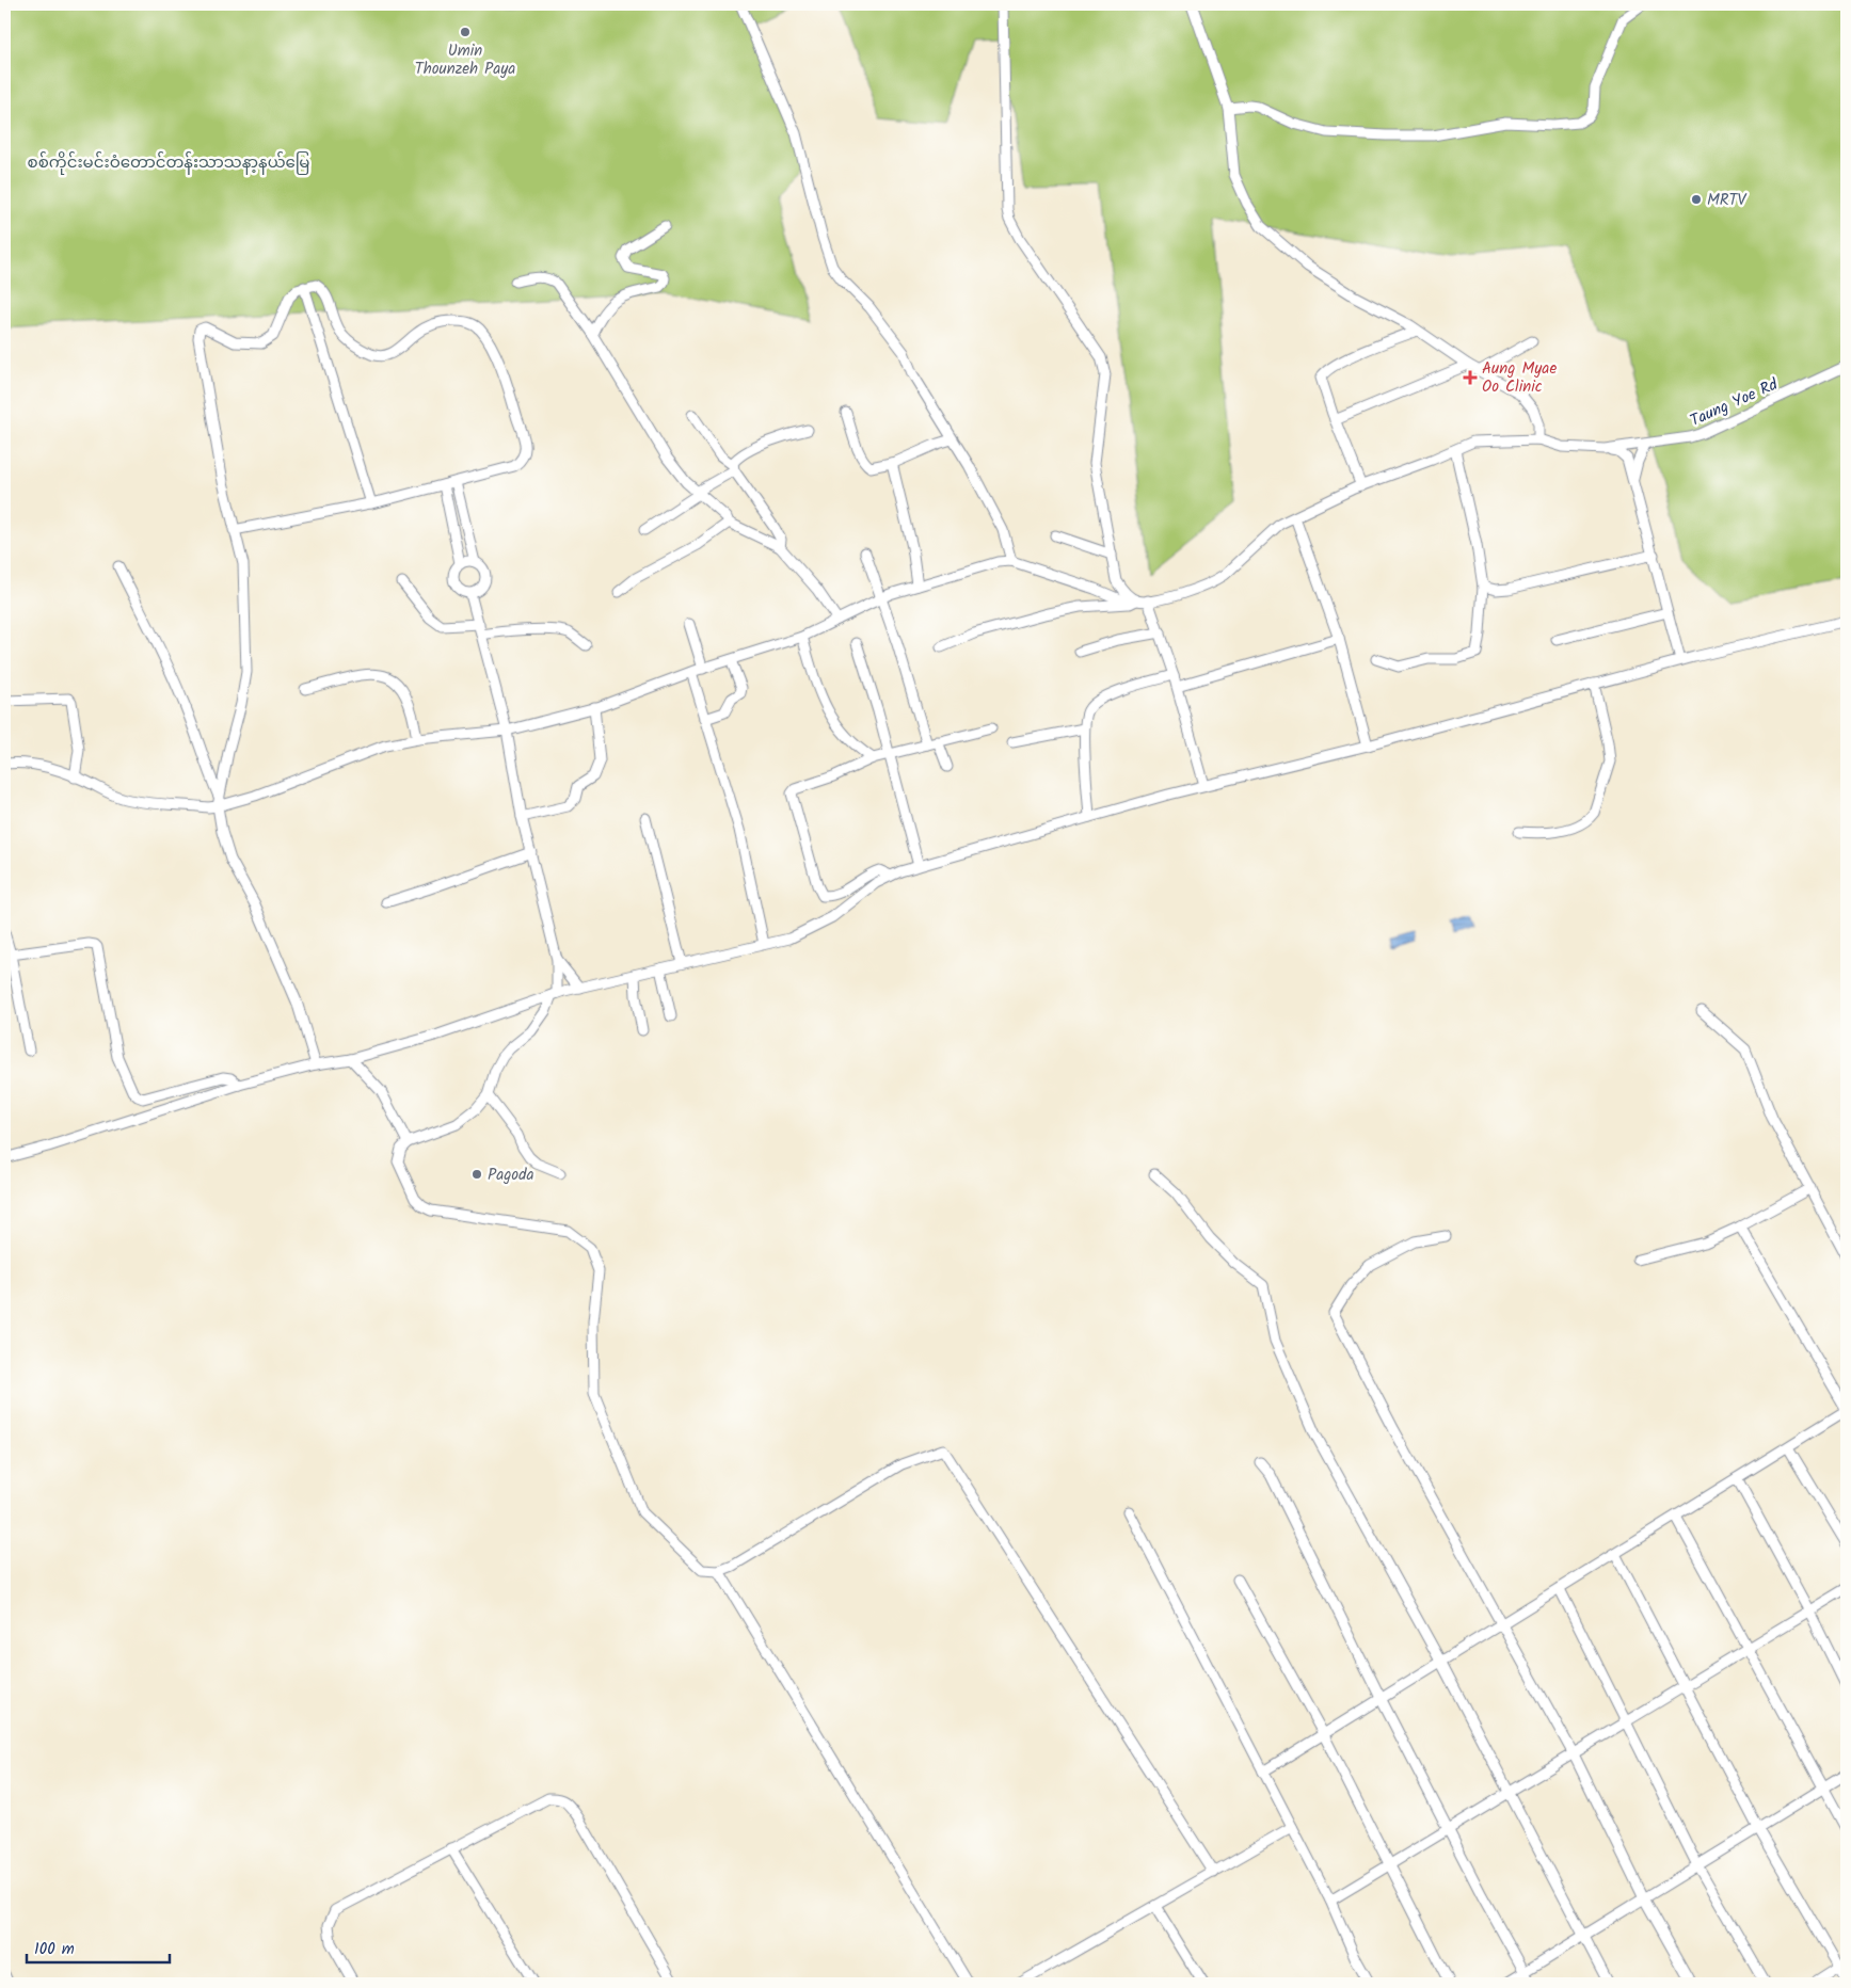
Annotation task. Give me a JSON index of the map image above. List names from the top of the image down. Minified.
{"streets":{"street":["Taung Yoe Rd"]},"parks":["စစ်ကိုင်းမင်းဝံတောင်တန်းသာသနာ့နယ်မြေ"],"places":{"other":["Umin Thounzeh Paya","MRTV","Pagoda"],"health":["Aung Myae Oo Clinic"]},"scale_bar":"100 m"}
